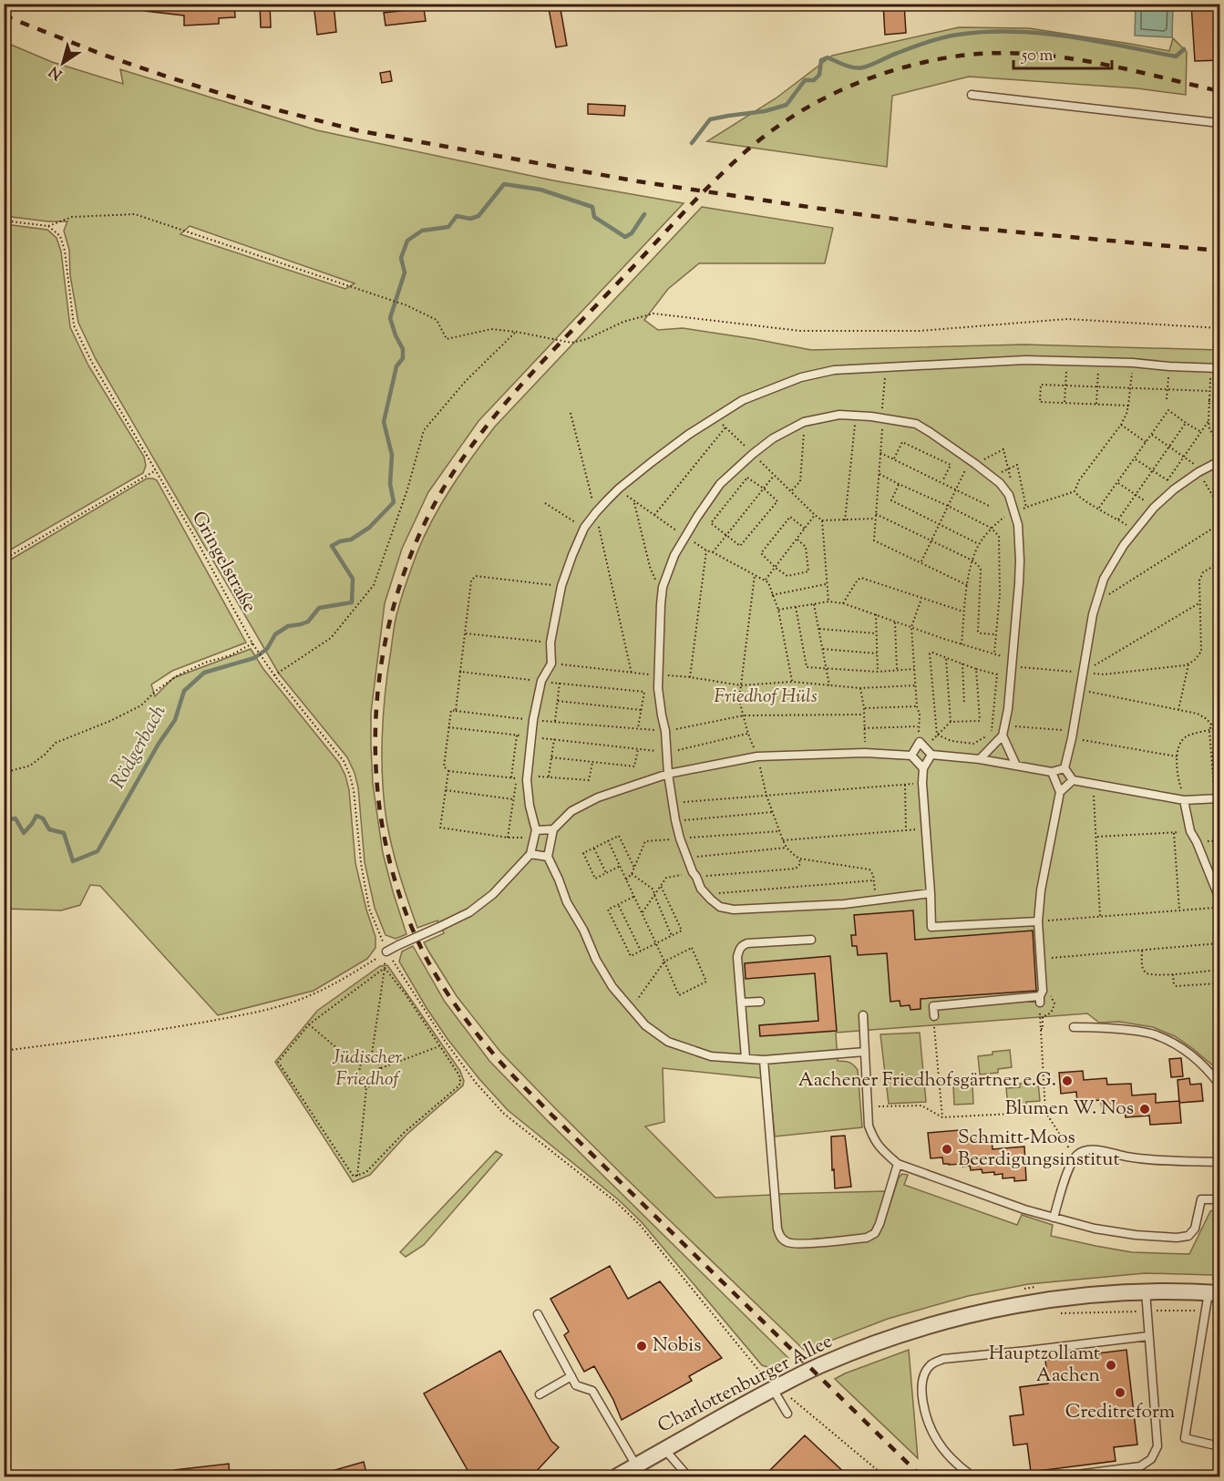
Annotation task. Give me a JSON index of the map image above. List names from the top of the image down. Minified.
{"streets":{"street":["Charlottenburger Allee"],"path":["Gringelstraße"]},"crossings":[["Gringelstraße","Charlottenburger Allee"]],"water":["Rödgerbach"],"parks":["Friedhof Hüls","Jüdischer Friedhof"],"places":["Aachener Friedhofsgärtner e.G.","Blumen W. Nos","Schmitt-Moos Beerdigungsinstitut","Nobis","Hauptzollamt Aachen","Creditreform"],"scale_bar":"50 m","north":"bottom left"}
